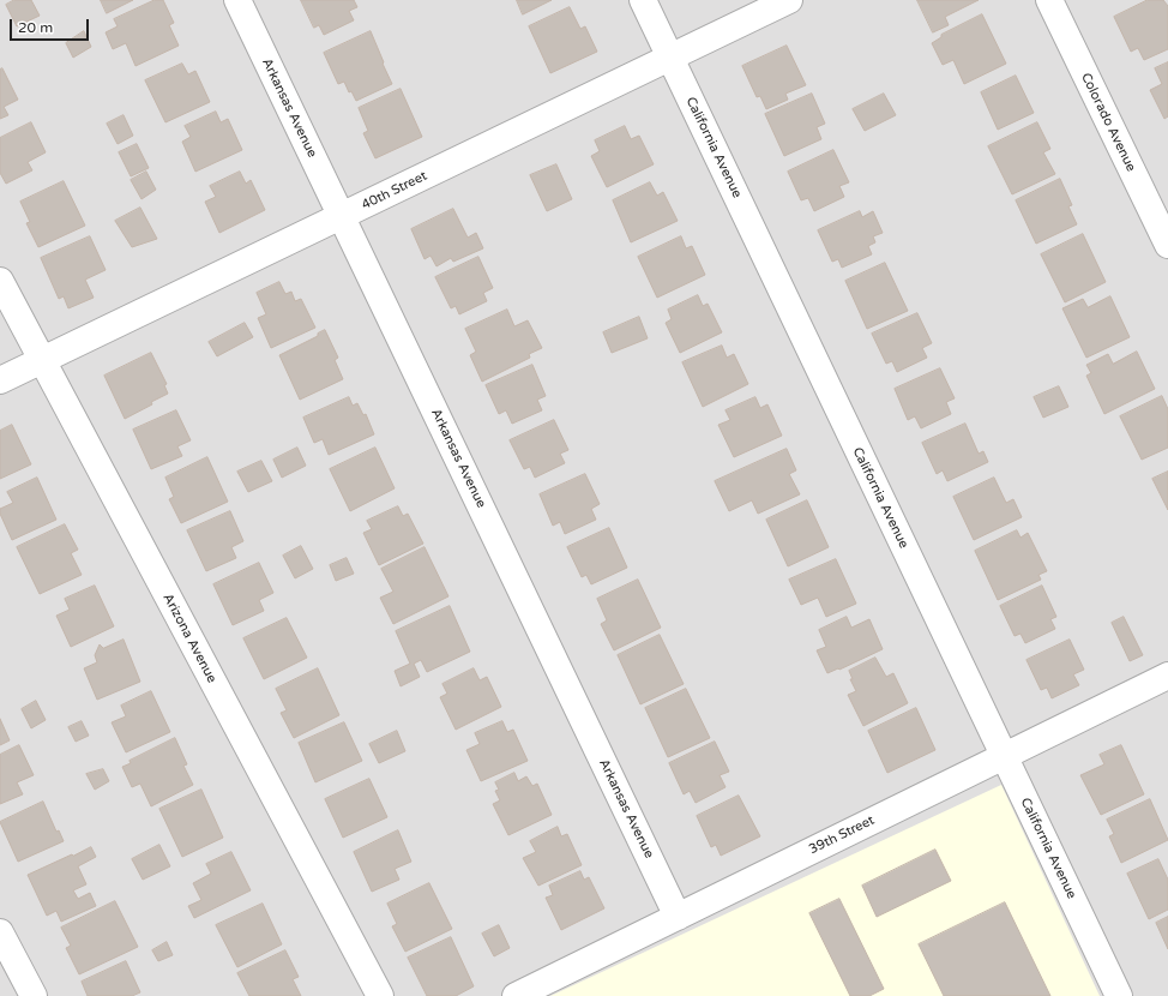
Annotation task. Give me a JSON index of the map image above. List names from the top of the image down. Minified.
{"streets":{"street":["Arkansas Avenue","Colorado Avenue","California Avenue","40th Street","Arizona Avenue","39th Street"]},"crossings":[["Arkansas Avenue","40th Street"],["Arkansas Avenue","39th Street"],["California Avenue","40th Street"],["California Avenue","39th Street"],["40th Street","Arizona Avenue"]],"scale_bar":"20 m"}
